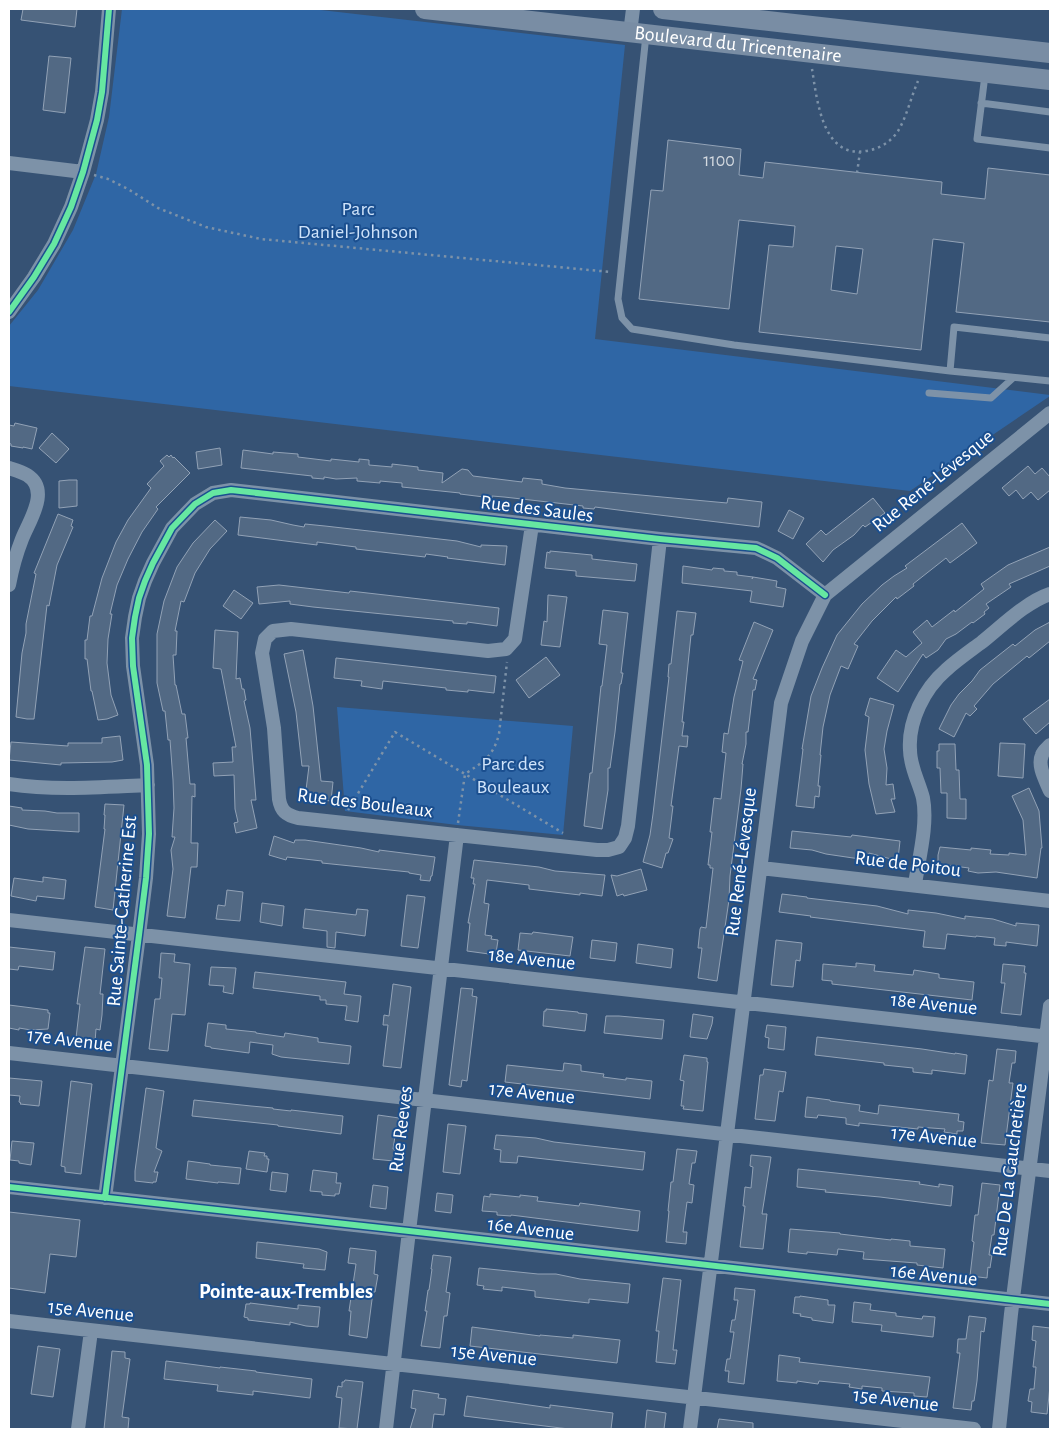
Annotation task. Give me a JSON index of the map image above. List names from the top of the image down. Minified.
{"streets":{"street":["Boulevard du Tricentenaire","Rue René-Lévesque","Rue des Saules","Rue des Bouleaux","Rue de Poitou","Rue Sainte-Catherine Est","18e Avenue","17e Avenue","Rue Reeves","Rue De La Gauchetière","16e Avenue","15e Avenue"]},"crossings":[["Rue René-Lévesque","Rue des Saules"],["Rue René-Lévesque","Rue de Poitou"],["Rue René-Lévesque","18e Avenue"],["Rue René-Lévesque","17e Avenue"],["Rue René-Lévesque","16e Avenue"],["Rue René-Lévesque","15e Avenue"],["Rue des Saules","Rue des Bouleaux"],["Rue des Saules","Rue Sainte-Catherine Est"],["Rue des Bouleaux","Rue Reeves"],["Rue Sainte-Catherine Est","18e Avenue"],["Rue Sainte-Catherine Est","17e Avenue"],["Rue Sainte-Catherine Est","16e Avenue"],["18e Avenue","Rue Reeves"],["18e Avenue","Rue De La Gauchetière"],["17e Avenue","Rue Reeves"],["17e Avenue","Rue De La Gauchetière"],["Rue Reeves","16e Avenue"],["Rue Reeves","15e Avenue"],["Rue De La Gauchetière","16e Avenue"]],"districts":["Pointe-aux-Trembles"],"parks":["Parc Daniel-Johnson","Parc des Bouleaux"],"house_numbers":["1100"]}
